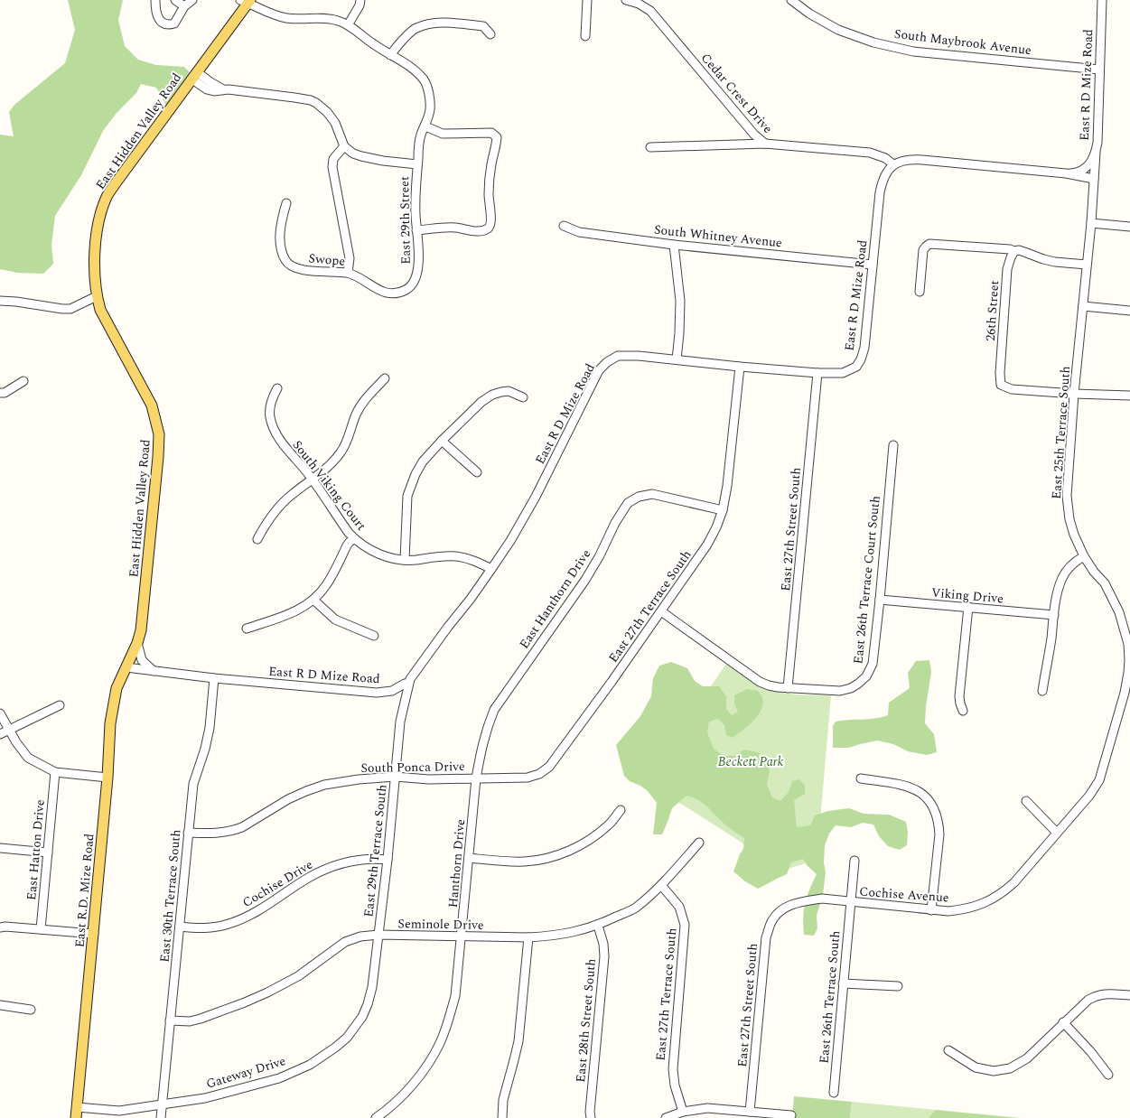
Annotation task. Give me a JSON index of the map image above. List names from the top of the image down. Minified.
{"streets":{"main road":["East Hidden Valley Road","East R.D. Mize Road"],"street":["South Maybrook Avenue","East R D Mize Road","Cedar Crest Drive","East 29th Street","South Whitney Avenue","Swope","26th Street","East 25th Terrace South","South Viking Court","East 27th Street South","East 26th Terrace Court South","Viking Drive","East Hanthorn Drive","East 27th Terrace South","South Ponca Drive","East Hatton Drive","East 29th Terrace South","Hanthorn Drive","Cochise Drive","Cochise Avenue","East 30th Terrace South","Seminole Drive","East 26th Terrace South","East 28th Street South","Gateway Drive"]},"crossings":[["South Maybrook Avenue","East R D Mize Road"],["East R D Mize Road","Cedar Crest Drive"],["East R D Mize Road","East Hidden Valley Road"],["East R D Mize Road","South Whitney Avenue"],["East R D Mize Road","East 25th Terrace South"],["East R D Mize Road","South Viking Court"],["East R D Mize Road","East 27th Street South"],["East R D Mize Road","East 27th Terrace South"],["East R D Mize Road","East 29th Terrace South"],["East R D Mize Road","East R.D. Mize Road"],["East R D Mize Road","East 30th Terrace South"],["East Hidden Valley Road","East R.D. Mize Road"],["East 29th Street","Swope"],["26th Street","East 25th Terrace South"],["East 25th Terrace South","Cochise Avenue"],["East 27th Street South","East 26th Terrace Court South"],["East 27th Street South","Cochise Avenue"],["East 26th Terrace Court South","Viking Drive"],["East 26th Terrace Court South","East 27th Terrace South"],["East Hanthorn Drive","East 27th Terrace South"],["East Hanthorn Drive","South Ponca Drive"],["East Hanthorn Drive","Hanthorn Drive"],["East 27th Terrace South","South Ponca Drive"],["East 27th Terrace South","Hanthorn Drive"],["East 27th Terrace South","Seminole Drive"],["South Ponca Drive","East 29th Terrace South"],["South Ponca Drive","Hanthorn Drive"],["South Ponca Drive","East 30th Terrace South"],["East 29th Terrace South","Cochise Drive"],["East 29th Terrace South","Seminole Drive"],["East 29th Terrace South","Gateway Drive"],["Hanthorn Drive","Seminole Drive"],["Cochise Drive","East 30th Terrace South"],["East R.D. Mize Road","Gateway Drive"],["Cochise Avenue","East 26th Terrace South"],["East 30th Terrace South","Seminole Drive"],["East 30th Terrace South","Gateway Drive"],["Seminole Drive","East 28th Street South"],["Seminole Drive","Gateway Drive"]],"parks":["Beckett Park"]}
